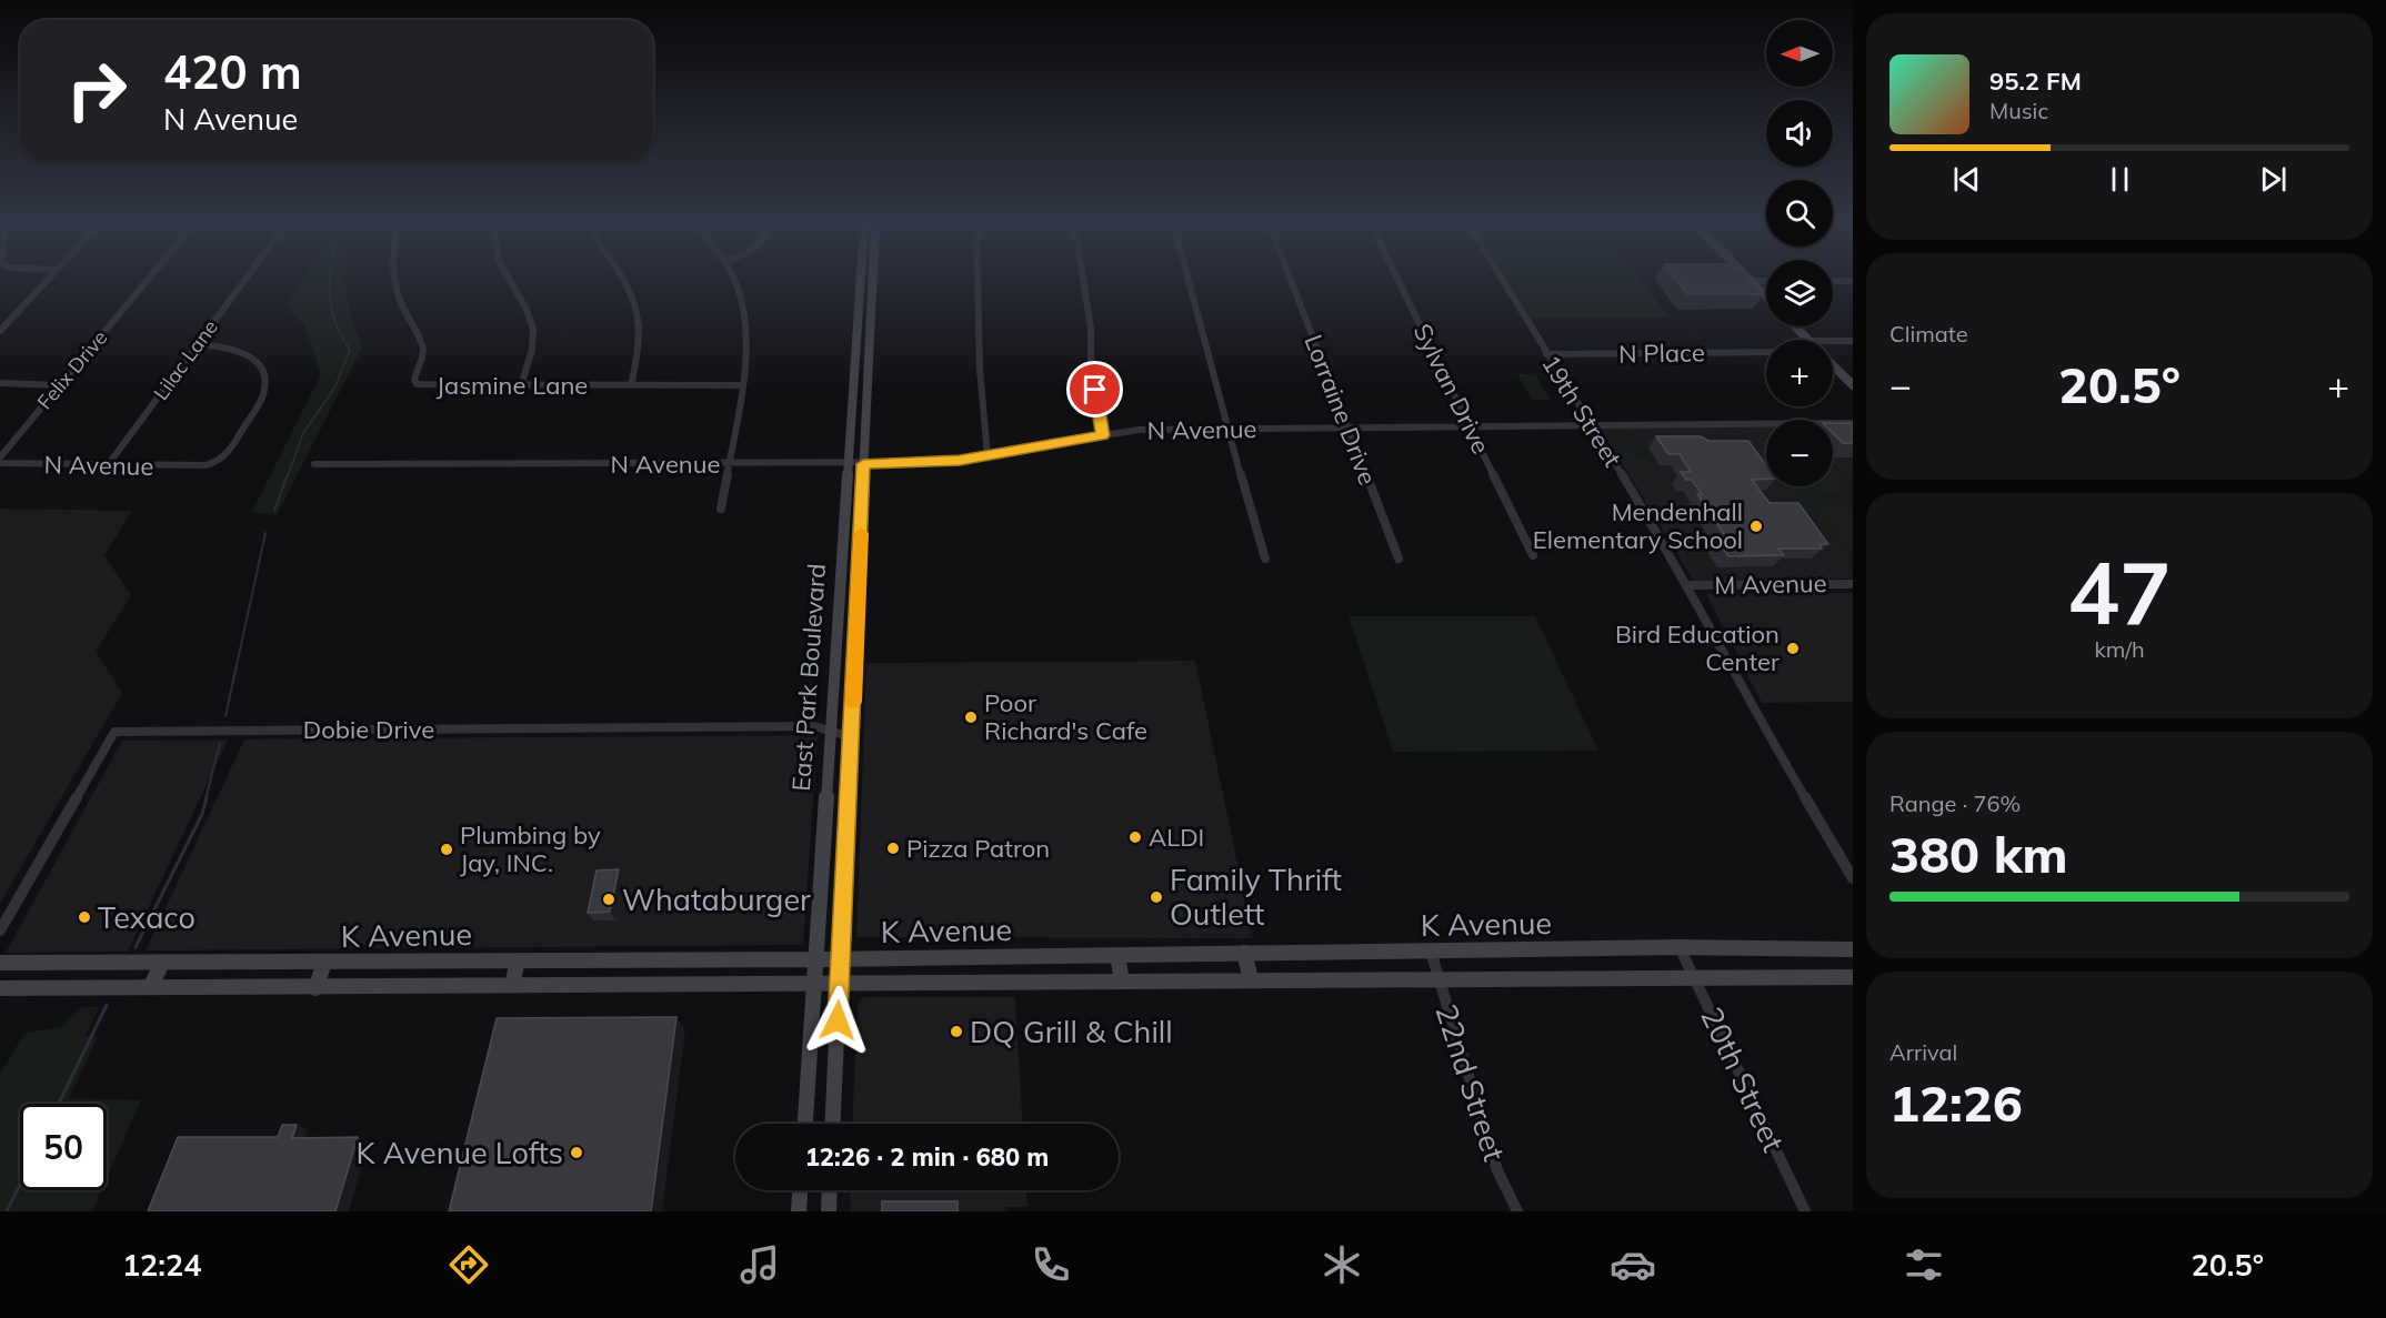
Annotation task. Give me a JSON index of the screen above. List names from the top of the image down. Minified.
{"streets":{"main road":["East Park Boulevard","K Avenue"],"street":["N Place","Lilac Lane","Felix Drive","Jasmine Lane","Sylvan Drive","Lorraine Drive","19th Street","N Avenue","M Avenue","Dobie Drive","20th Street","22nd Street"]},"crossings":[["N Place","19th Street"],["Lilac Lane","N Avenue"],["Sylvan Drive","N Avenue"],["Lorraine Drive","N Avenue"],["19th Street","N Avenue"],["19th Street","M Avenue"],["N Avenue","East Park Boulevard"],["East Park Boulevard","Dobie Drive"],["East Park Boulevard","K Avenue"],["K Avenue","20th Street"],["K Avenue","22nd Street"]],"places":["Mendenhall Elementary School","Bird Education Center","Poor Richard's Cafe","ALDI","Pizza Patron","Plumbing by Jay, INC.","Family Thrift Outlett","Whataburger","Texaco","DQ Grill & Chill","K Avenue Lofts"],"north":"left","page":{"map_buttons":["+","−"],"turn":["420 m","N Avenue"],"song":["95.2 FM","Music"],"tile":["Climate",["47","km/h"],["Range · 76%","380 km"],["Arrival","12:26"]],"heat":["−","20.5°","+"],"limit":"50","trip":"12:26 · 2 min · 680 m","tabs":["12:24","20.5°"]}}
